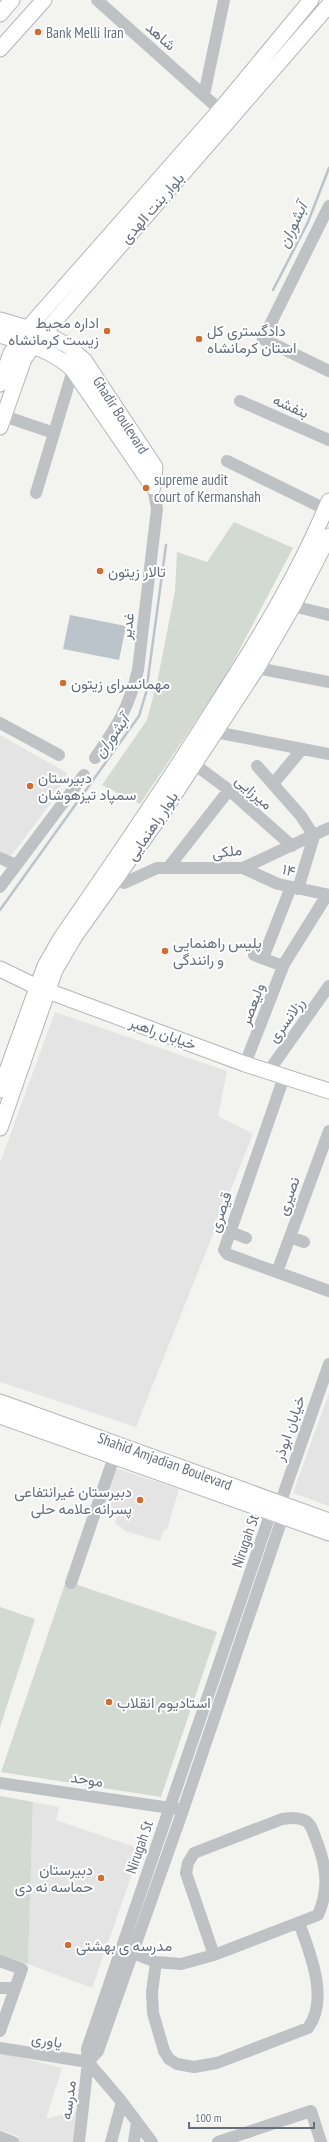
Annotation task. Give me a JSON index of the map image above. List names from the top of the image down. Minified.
{"streets":{"main road":["بلوار بنت الهدی","Ghadir Boulevard","بلوار راهنمایی","خیابان راهبر","Shahid Amjadian Boulevard"],"street":["شاهد","بنفشه","غدیر","میرزایی","ملکی","۱۴","ولیعصر","رزلانسری","نصیری","قیصری","خیابان ابوذر","Nirugah St","موحد","یاوری","مدرسه"]},"crossings":[["شاهد","بلوار بنت الهدی"],["بلوار بنت الهدی","Ghadir Boulevard"],["Ghadir Boulevard","غدیر"],["میرزایی","بلوار راهنمایی"],["میرزایی","ملکی"],["بلوار راهنمایی","خیابان راهبر"],["ملکی","۱۴"],["۱۴","ولیعصر"],["ولیعصر","خیابان راهبر"],["رزلانسری","خیابان راهبر"],["خیابان راهبر","قیصری"],["نصیری","قیصری"],["خیابان ابوذر","Shahid Amjadian Boulevard"],["خیابان ابوذر","Nirugah St"],["Shahid Amjadian Boulevard","Nirugah St"],["Nirugah St","موحد"],["Nirugah St","یاوری"],["Nirugah St","مدرسه"],["یاوری","مدرسه"]],"water":["آبشوران"],"places":["Bank Melli Iran","اداره محیط زیست کرمانشاه","دادگستری کل استان کرمانشاه","supreme audit court of Kermanshah","تالار زیتون","مهمانسرای زیتون","دبیرستان سمپاد تیزهوشان","پلیس راهنمایی و رانندگی","دبیرستان غیرانتفاعی پسرانه علامه حلی","استادیوم انقلاب","دبیرستان حماسه نه دی","مدرسه ی بهشتی"],"scale_bar":"100 m"}
